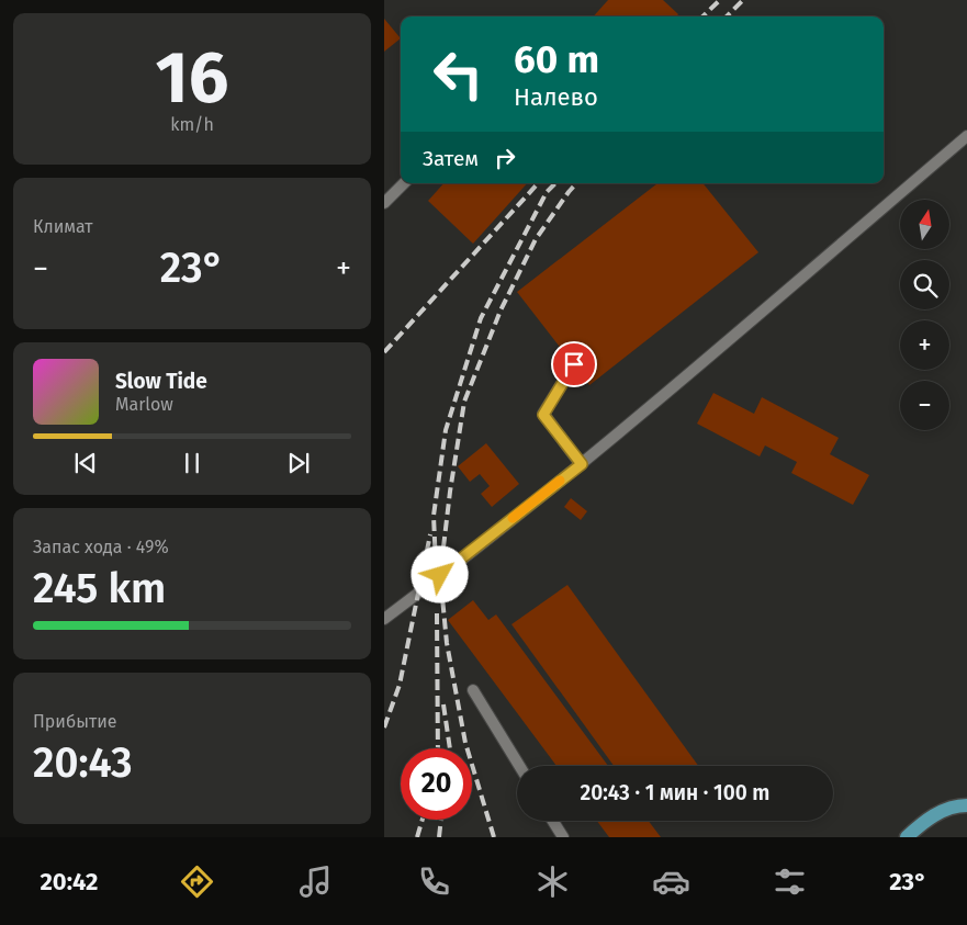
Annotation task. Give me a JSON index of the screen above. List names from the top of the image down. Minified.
{"north":"top","page":{"tile":[["16","km/h"],"Климат",["Запас хода · 49%","245 km"],["Прибытие","20:43"]],"turn":["60 m","Налево"],"then":"Затем","map_buttons":["+","−"],"heat":["−","23°","+"],"song":["Slow Tide","Marlow"],"limit":"20","trip":"20:43 · 1 мин · 100 m","tabs":["20:42","23°"]}}
